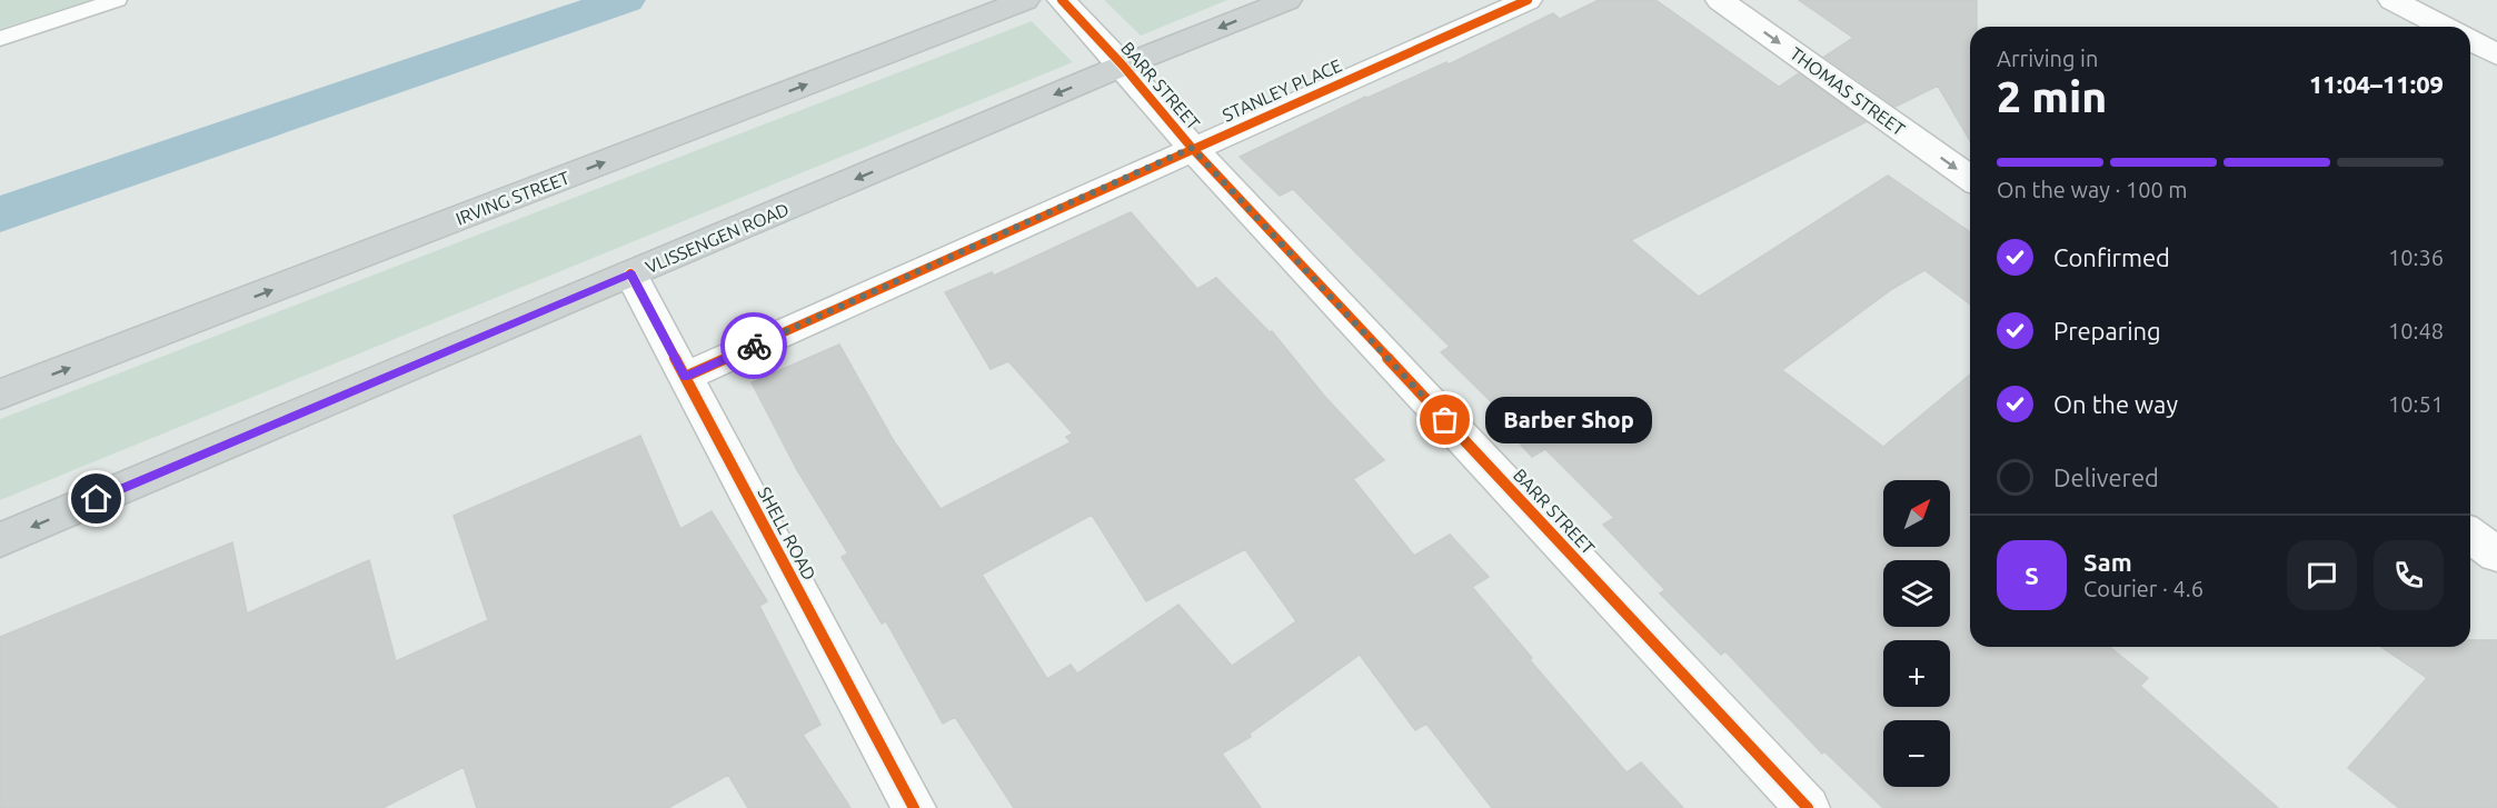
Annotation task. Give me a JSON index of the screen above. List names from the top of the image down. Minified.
{"streets":{"main road":["IRVING STREET","VLISSENGEN ROAD"],"street":["BARR STREET","STANLEY PLACE","THOMAS STREET","SHELL ROAD"]},"crossings":[["BARR STREET","STANLEY PLACE"],["BARR STREET","VLISSENGEN ROAD"],["STANLEY PLACE","SHELL ROAD"],["VLISSENGEN ROAD","SHELL ROAD"]],"one_way":["THOMAS STREET","IRVING STREET","VLISSENGEN ROAD"],"places":["Barber Shop"],"north":"top right","page":{"heading":["2 min","Arriving in","11:04–11:09"],"panel":["Sam","Courier · 4.6"],"bar":"On the way · 100 m","list":[["Confirmed","10:36"],["Preparing","10:48"],["On the way","10:51"],"Delivered"],"bubble":"Barber Shop","map_buttons":["+","−"],"round":"S"}}
